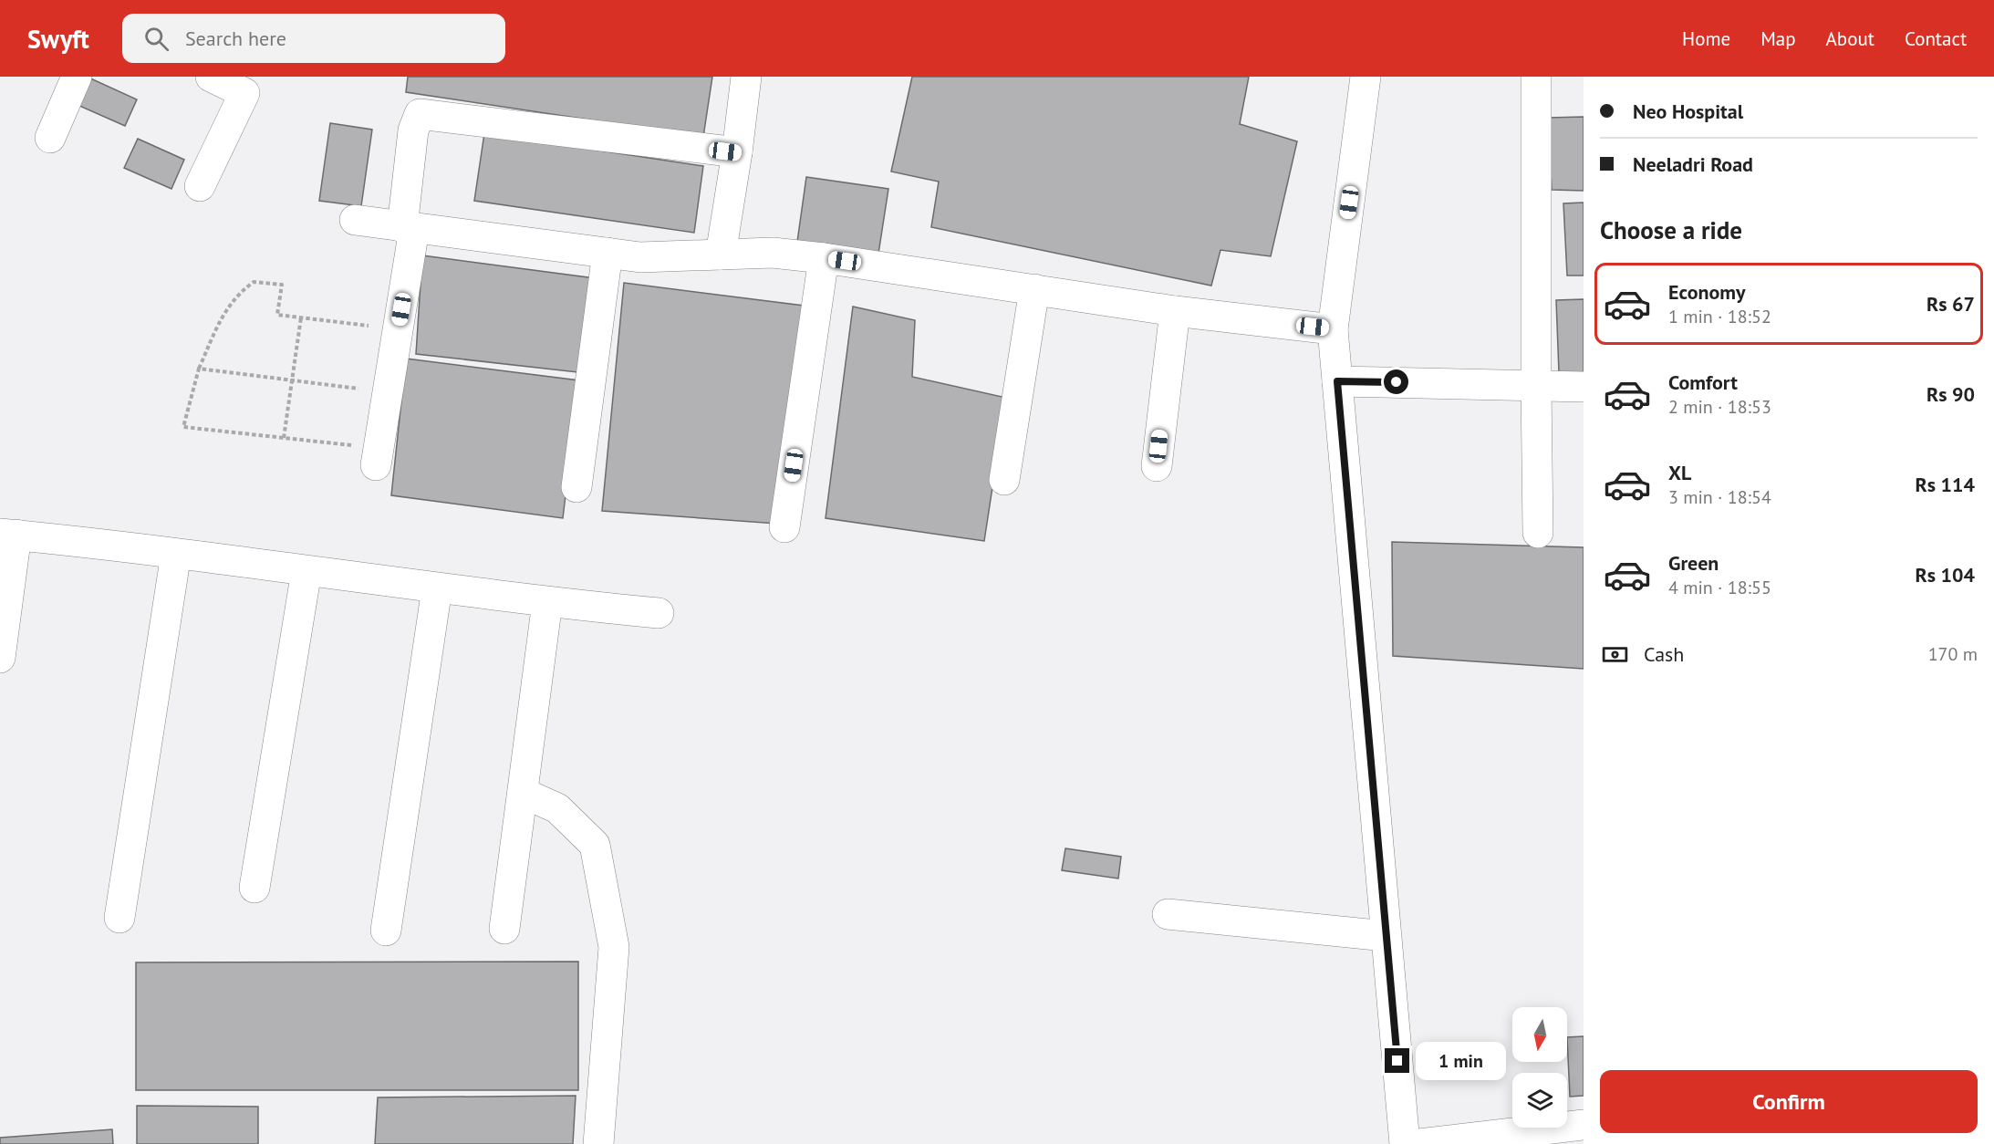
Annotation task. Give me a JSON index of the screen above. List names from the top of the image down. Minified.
{"north":"bottom","page":{"header":"Swyft","search":"Search here","nav":["Home","Map","About","Contact"],"banner":["Neo Hospital","Neeladri Road"],"heading":"Choose a ride","list":[{"name":"Economy","note":"1 min · 18:52","value":"Rs 67"},{"name":"Comfort","note":"2 min · 18:53","value":"Rs 90"},{"name":"XL","note":"3 min · 18:54","value":"Rs 114"},{"name":"Green","note":"4 min · 18:55","value":"Rs 104"}],"pay":["Cash","170 m"],"bubble":"1 min","buttons":"Confirm"}}
